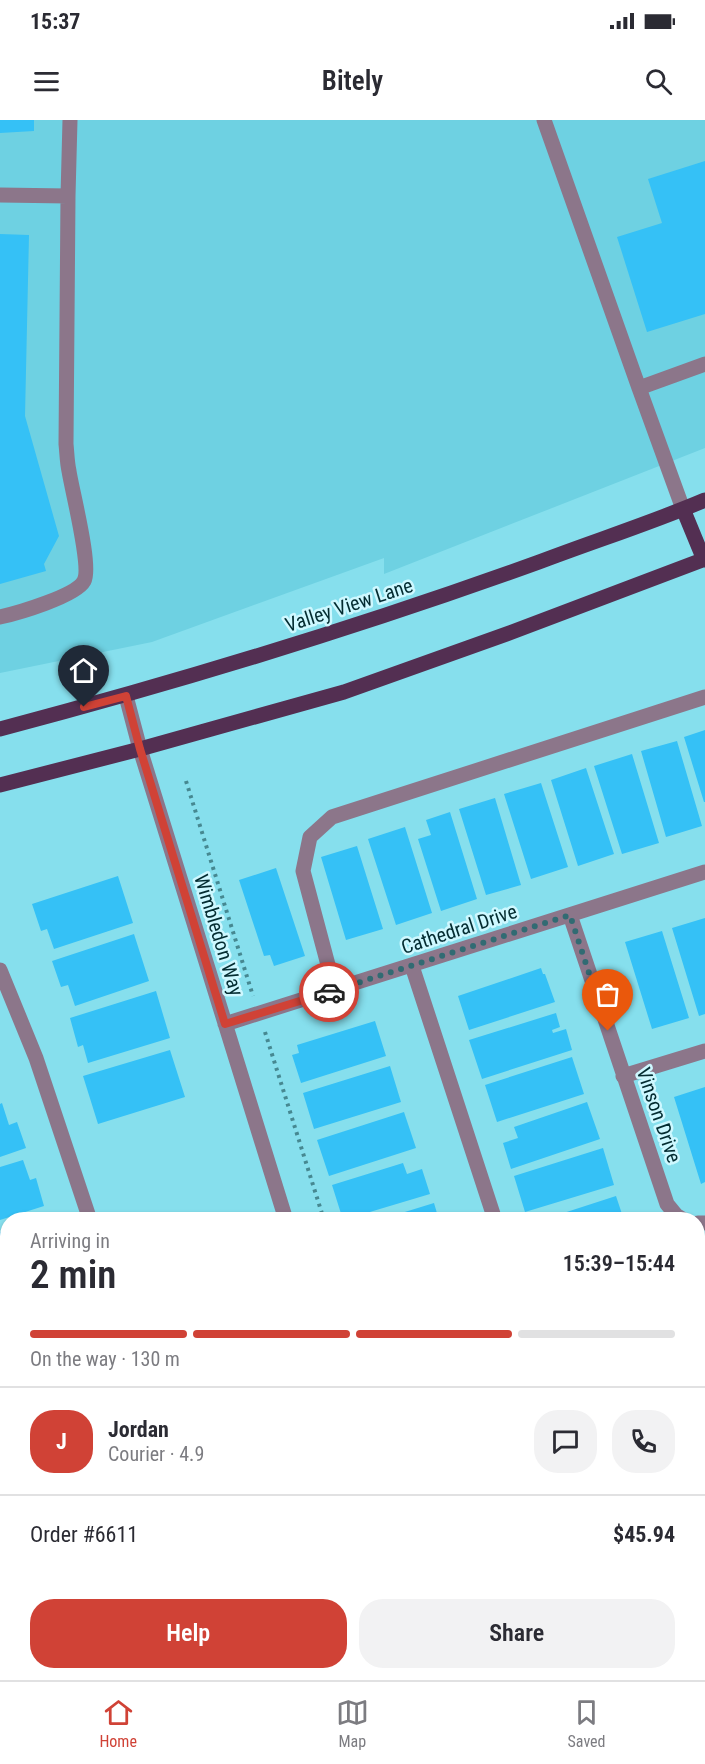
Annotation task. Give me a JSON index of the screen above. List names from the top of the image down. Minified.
{"streets":{"main road":["Valley View Lane"],"street":["Cathedral Drive","Wimbledon Way","Vinson Drive"]},"crossings":[["Valley View Lane","Wimbledon Way"],["Cathedral Drive","Wimbledon Way"],["Cathedral Drive","Vinson Drive"]],"page":{"status":"15:37","header":"Bitely","heading":["2 min","Arriving in","15:39–15:44"],"panel":["Jordan","Courier · 4.9","Order #6611","$45.94"],"bar":"On the way · 130 m","round":"J","buttons":["Help","Share"],"tabs":["Home","Map","Saved"]}}
